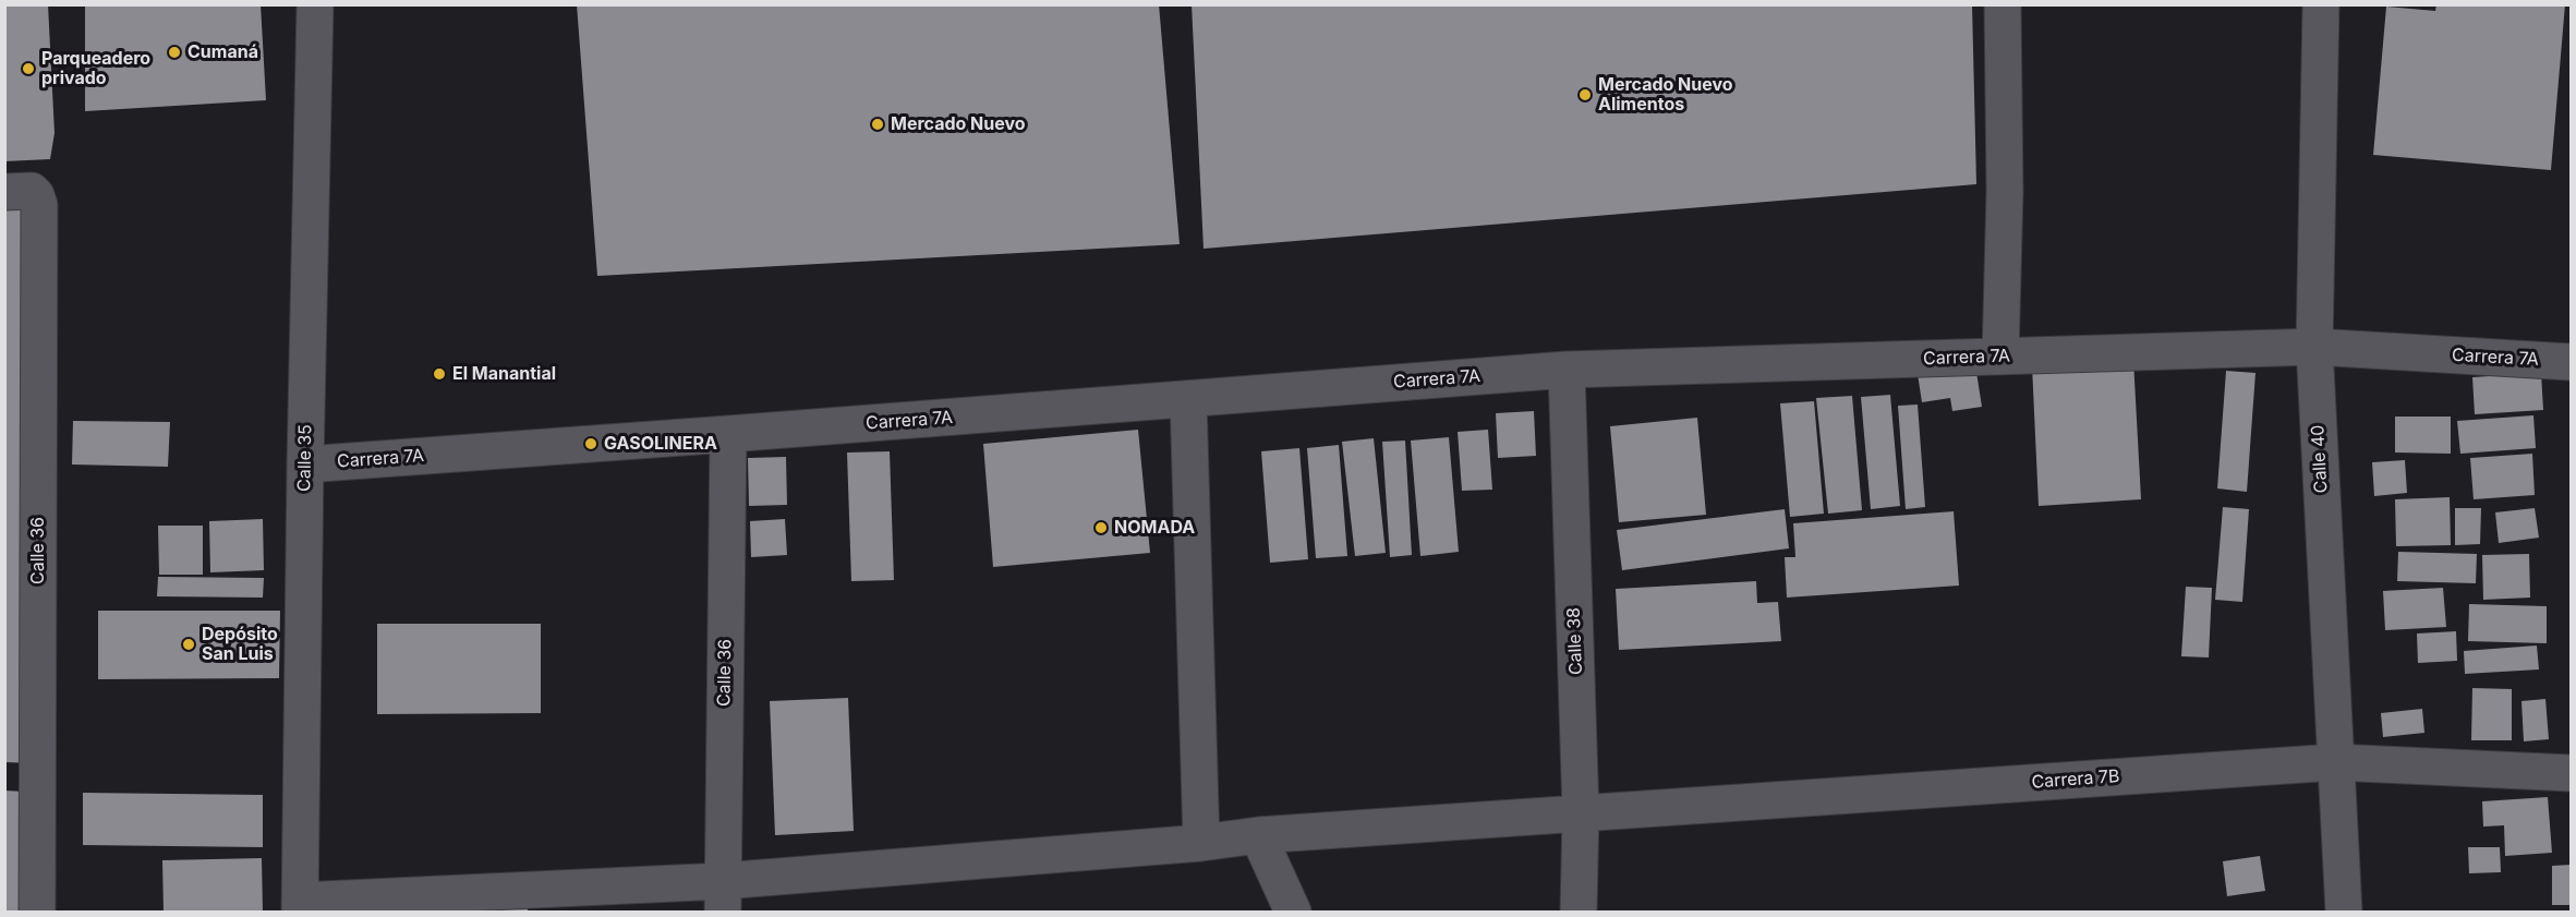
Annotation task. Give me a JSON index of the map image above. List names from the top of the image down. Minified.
{"streets":{"street":["Carrera 7A","Calle 35","Calle 40","Calle 36","Calle 38","Carrera 7B"]},"crossings":[["Carrera 7A","Calle 35"],["Carrera 7A","Calle 40"],["Carrera 7A","Calle 36"],["Carrera 7A","Calle 38"],["Calle 35","Carrera 7B"],["Calle 40","Carrera 7B"],["Calle 36","Carrera 7B"],["Calle 38","Carrera 7B"]],"places":["Cumaná","Parqueadero privado","Mercado Nuevo Alimentos","Mercado Nuevo","El Manantial","GASOLINERA","NOMADA","Depósito San Luis"]}
